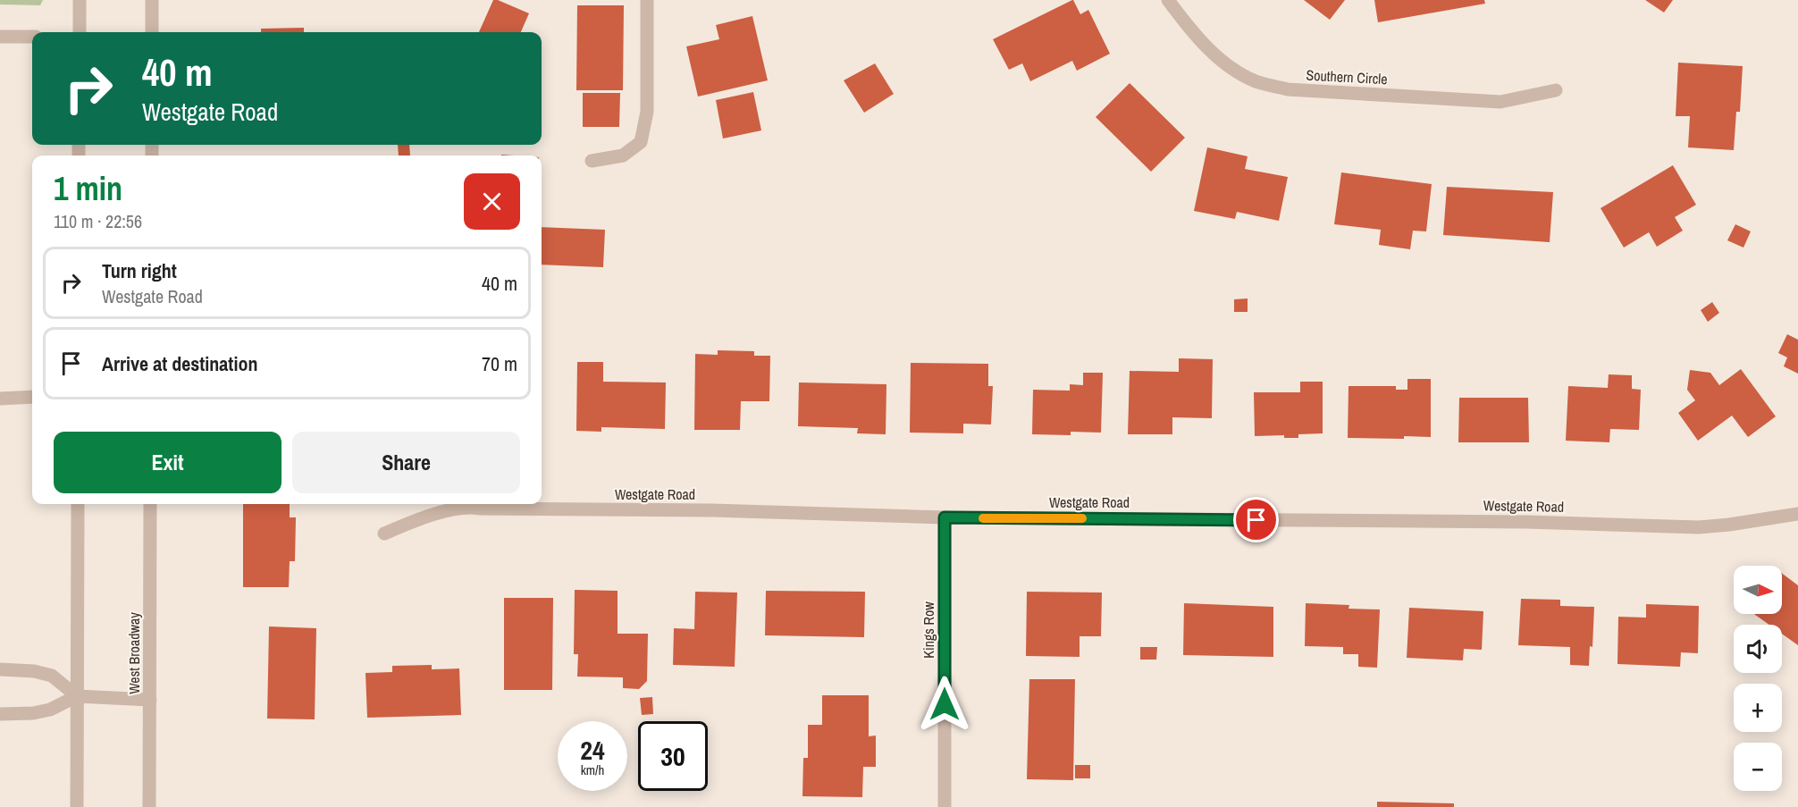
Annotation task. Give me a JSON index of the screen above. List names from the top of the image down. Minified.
{"streets":{"street":["Southern Circle","Westgate Road","Kings Row","West Broadway"]},"crossings":[["Westgate Road","Kings Row"]],"north":"right","page":{"turn":["40 m","Westgate Road"],"heading":["1 min","110 m · 22:56"],"list":[{"name":"Turn right","note":"Westgate Road","value":"40 m"},{"name":"Arrive at destination","value":"70 m"}],"buttons":["Exit","Share"],"map_buttons":["+","−"],"speed":"24 km/h","limit":"30"}}
